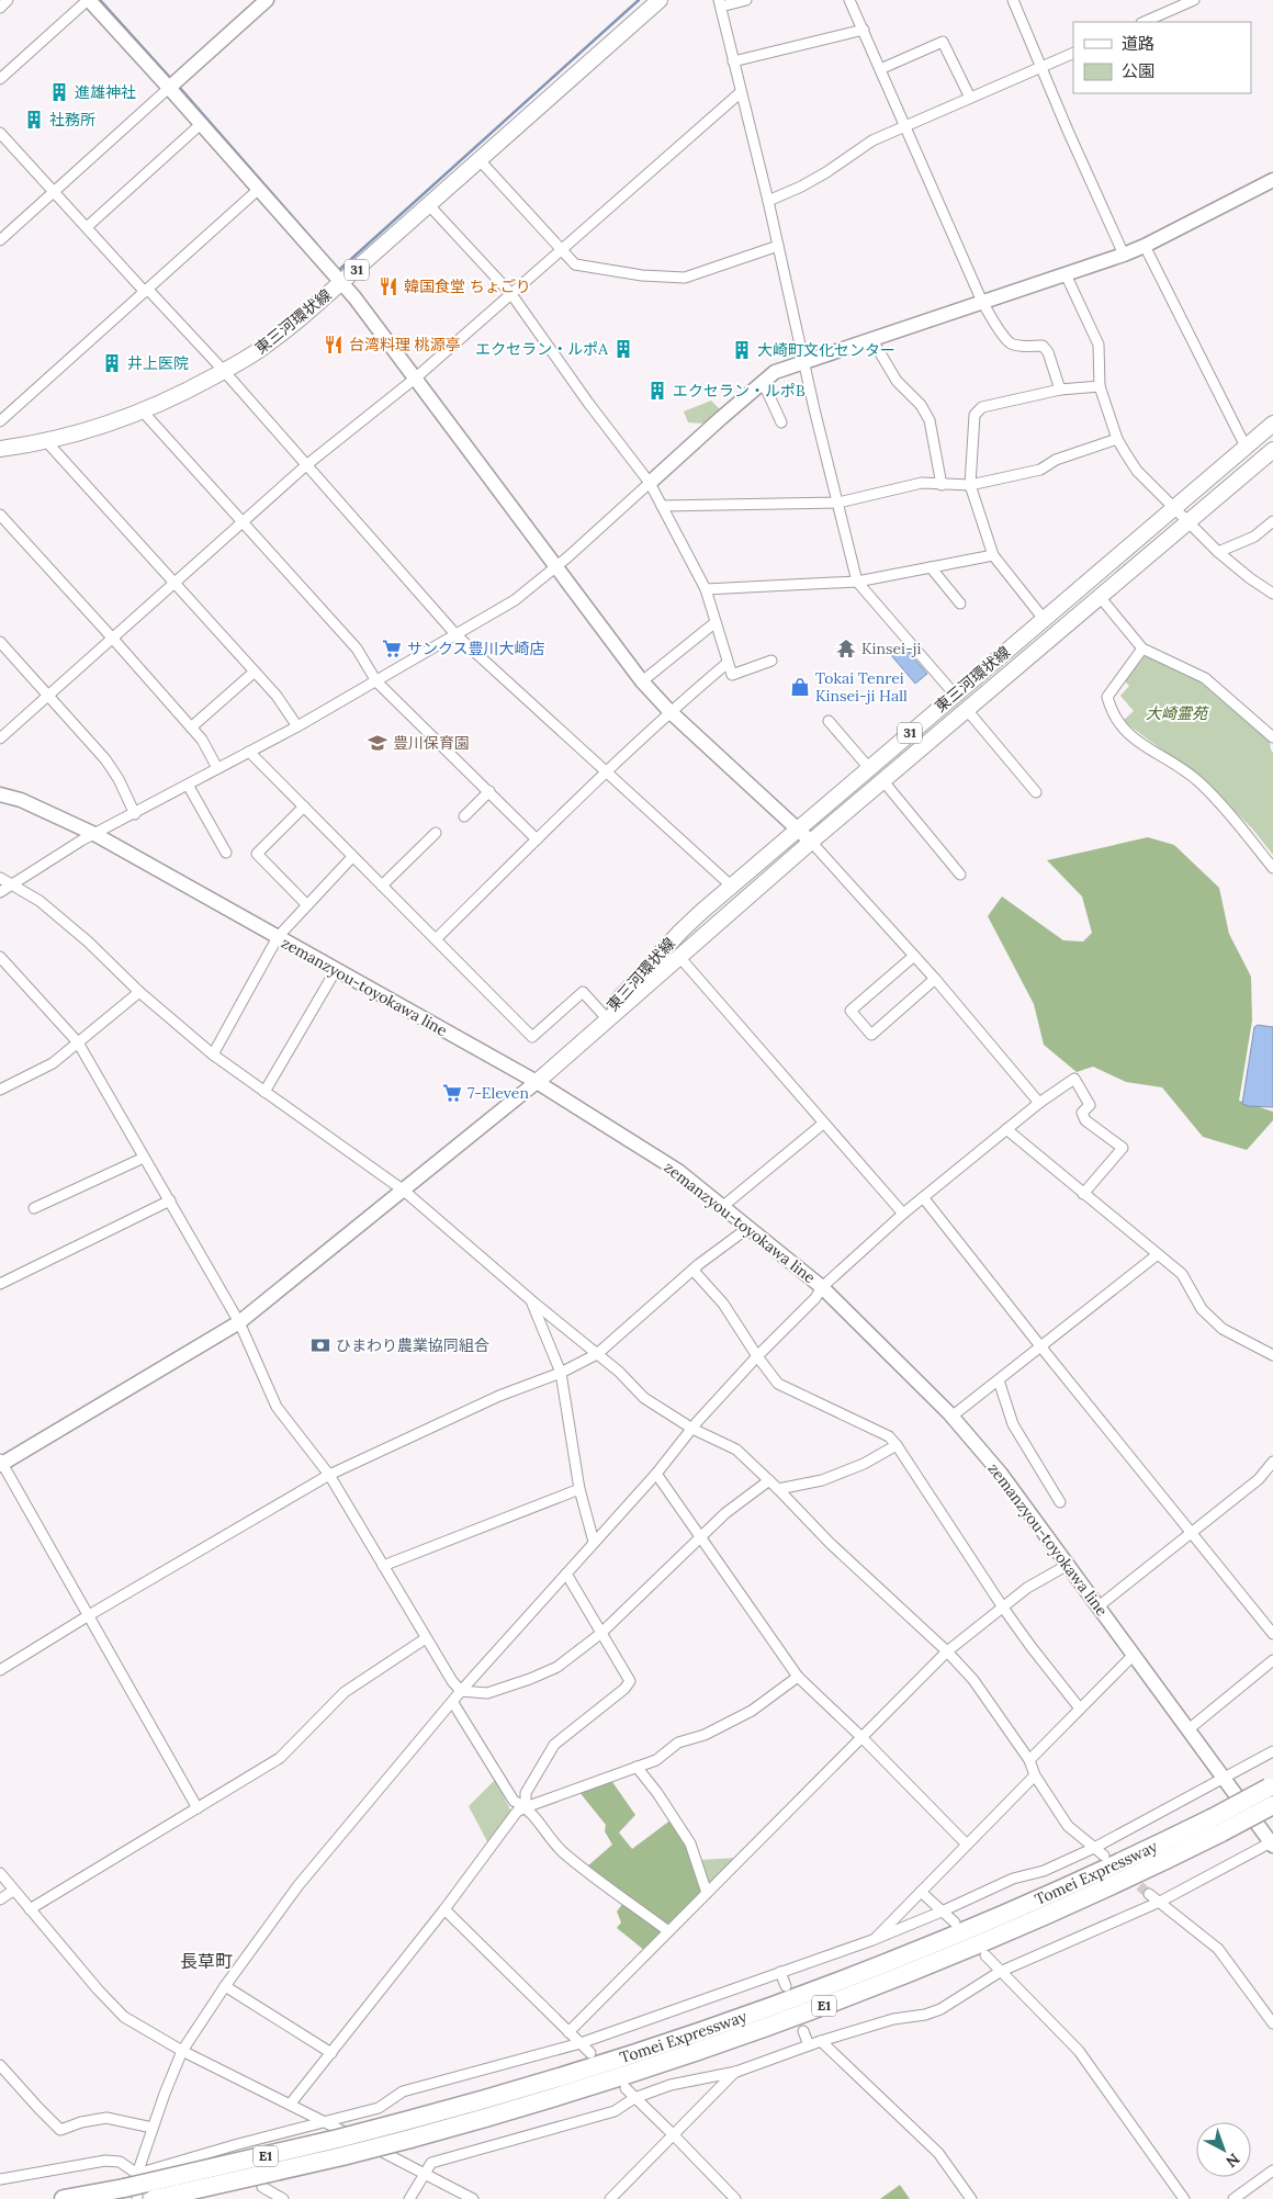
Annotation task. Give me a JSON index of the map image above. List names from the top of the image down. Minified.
{"streets":{"highway":["Tomei Expressway","E1"],"main road":["31","東三河環状線"],"street":["zemanzyou-toyokawa line"]},"crossings":[["東三河環状線","zemanzyou-toyokawa line"]],"districts":["長草町"],"parks":["大崎霊苑"],"places":{"building":["進雄神社","社務所","エクセラン・ルポA","大崎町文化センター","井上医院","エクセラン・ルポB"],"restaurant":["韓国食堂 ちょごり","台湾料理 桃源亭"],"supermarket":["サンクス豊川大崎店","7-Eleven"],"temple":["Kinsei-ji"],"shop":["Tokai Tenrei Kinsei-ji Hall"],"school or university":["豊川保育園"],"bank":["ひまわり農業協同組合"]},"legend":["道路","公園"],"north":"bottom right"}
